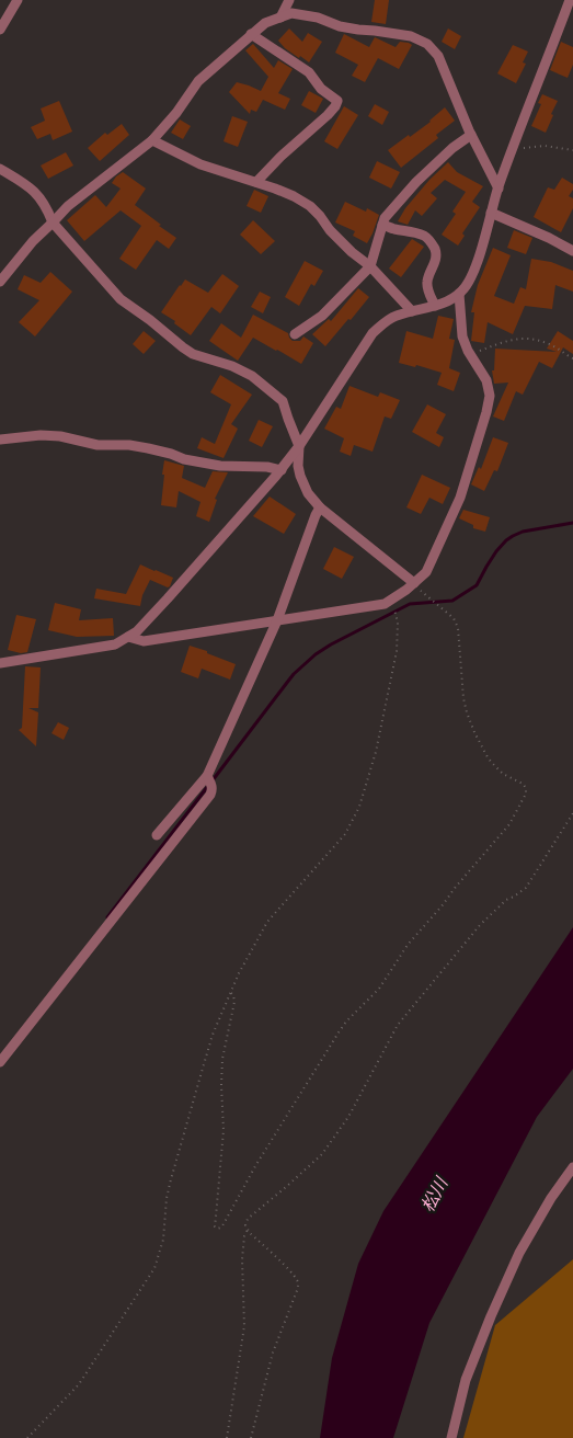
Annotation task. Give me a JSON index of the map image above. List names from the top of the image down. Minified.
{"water":["松川"]}
